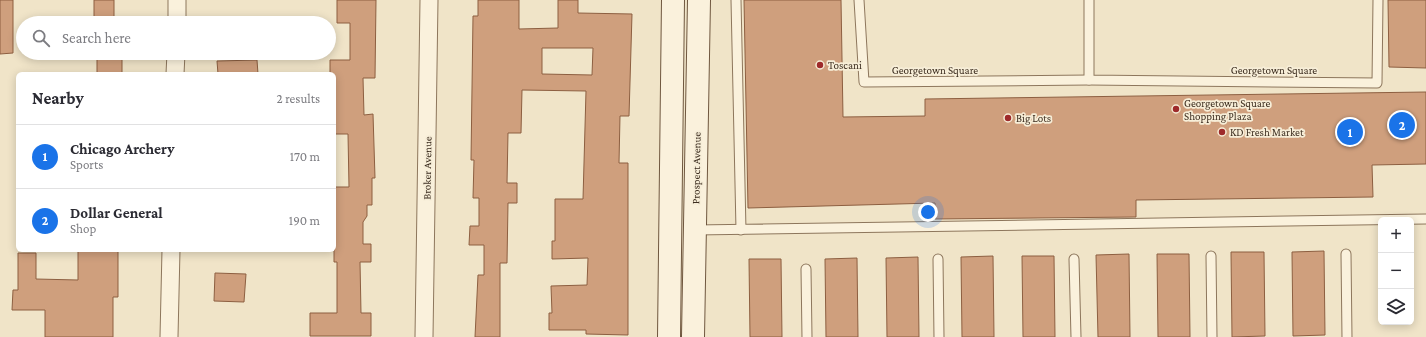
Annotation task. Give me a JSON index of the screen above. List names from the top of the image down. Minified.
{"streets":{"street":["Broker Avenue","Prospect Avenue"],"lane":["Georgetown Square"]},"places":["Toscani","Georgetown Square Shopping Plaza","Big Lots","KD Fresh Market"],"page":{"search":"Search here","heading":["Nearby","2 results"],"pins":["2","1"],"list":[{"mark":"1","name":"Chicago Archery","note":"Sports","value":"170 m"},{"mark":"2","name":"Dollar General","note":"Shop","value":"190 m"}],"map_buttons":["+","−"]}}
